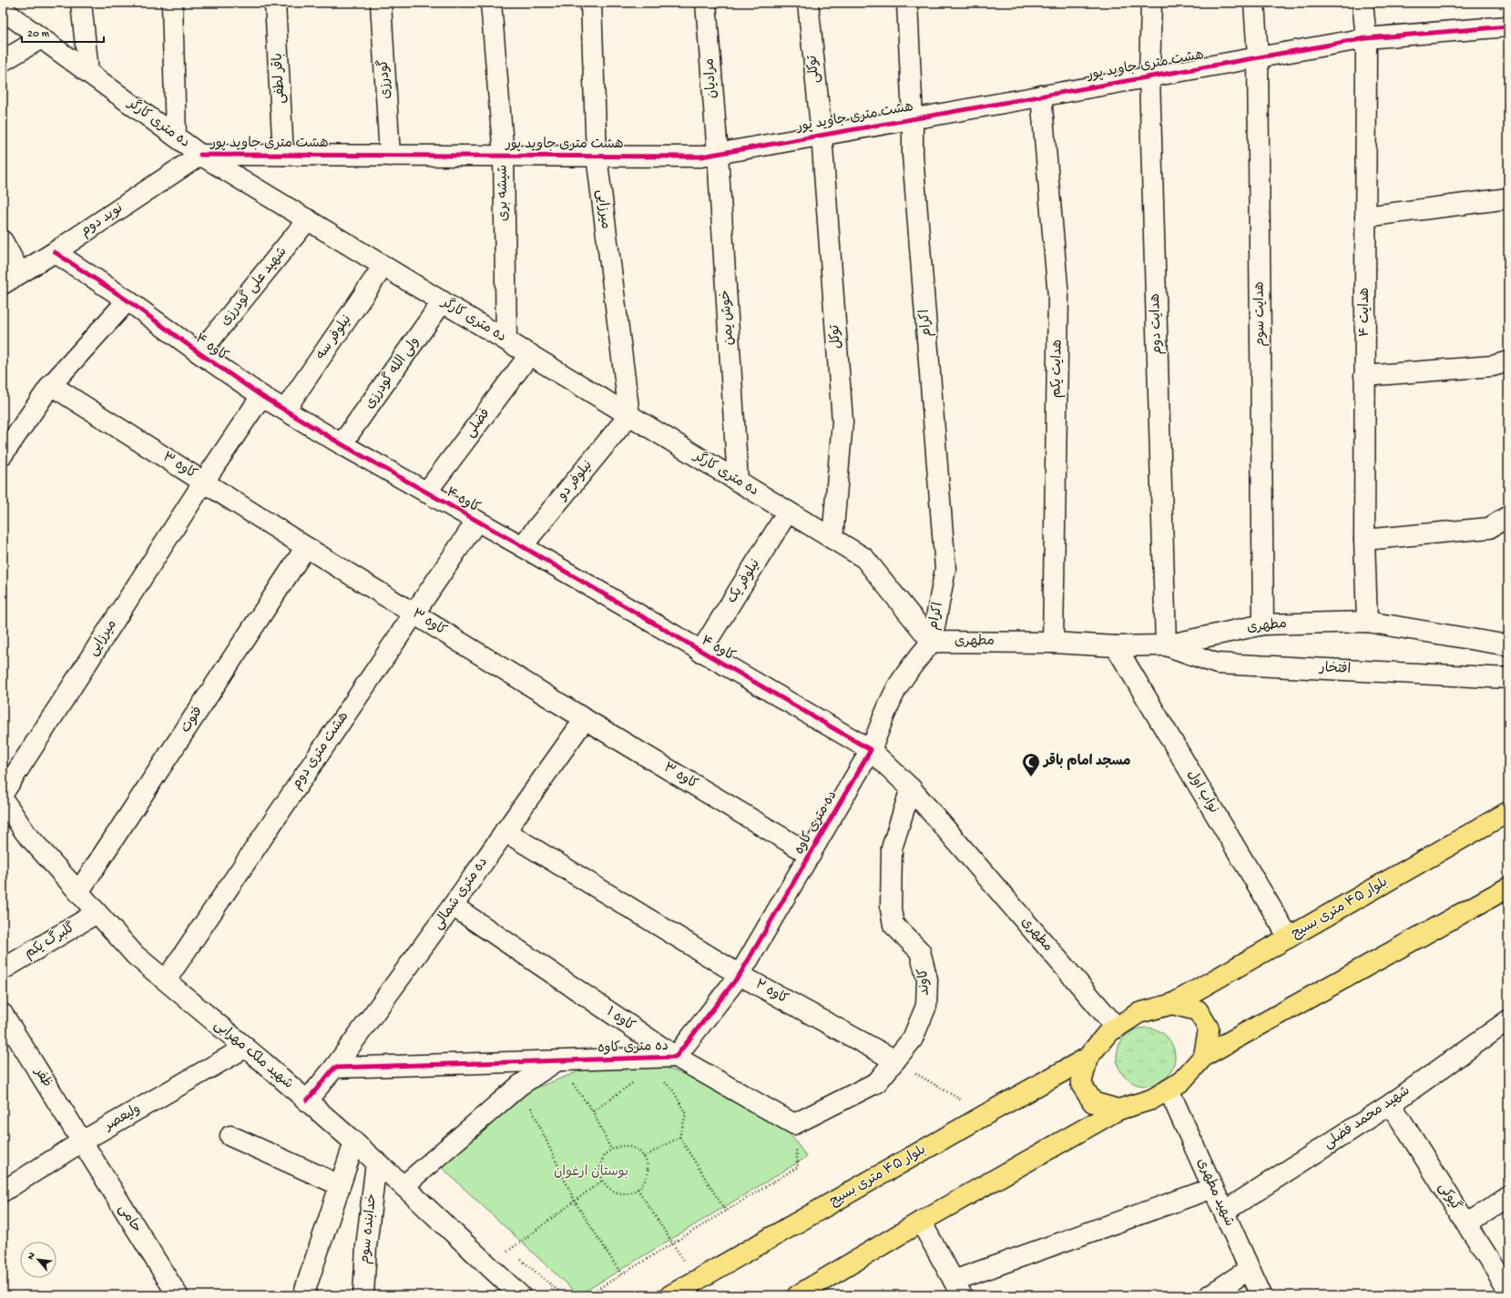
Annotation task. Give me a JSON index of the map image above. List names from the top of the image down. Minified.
{"streets":{"main road":["بلوار ۴۵ متری بسیج"],"street":["هشت متری جاوید پور","توکلی","باقر لطفی","مرادیان","گودرزی","ده متری کارگر","شیشه بری","میرزایی","نوید دوم","شهید علی گودرزی","هدایت ۴","هدایت سوم","خوش یمن","اکرام","هدایت دوم","توکل","نیلوفر سه","کاوه ۴","هدایت یکم","ولی الله گودرزی","فضلی","کاوه ۳","نیلوفر دو","نیلوفر یک","مطهری","افتخار","فتوت","هشت متری دوم","نواب اول","ده متری کاوه","ده متری شمالی","گلبرگ یکم","کاوند","کاوه ۲","کاوه ۱","شهید ملک مهرابی","ظفر","ولیعصر","شهید محمد فضلی","شهید مطهری","گیوکی","حامی","خدابنده سوم"]},"crossings":[["هشت متری جاوید پور","توکلی"],["هشت متری جاوید پور","باقر لطفی"],["هشت متری جاوید پور","مرادیان"],["هشت متری جاوید پور","گودرزی"],["هشت متری جاوید پور","ده متری کارگر"],["هشت متری جاوید پور","شیشه بری"],["هشت متری جاوید پور","میرزایی"],["هشت متری جاوید پور","نوید دوم"],["هشت متری جاوید پور","هدایت ۴"],["هشت متری جاوید پور","هدایت سوم"],["هشت متری جاوید پور","خوش یمن"],["هشت متری جاوید پور","اکرام"],["هشت متری جاوید پور","هدایت دوم"],["هشت متری جاوید پور","توکل"],["هشت متری جاوید پور","هدایت یکم"],["توکلی","توکل"],["مرادیان","خوش یمن"],["ده متری کارگر","شیشه بری"],["ده متری کارگر","میرزایی"],["ده متری کارگر","نوید دوم"],["ده متری کارگر","شهید علی گودرزی"],["ده متری کارگر","خوش یمن"],["ده متری کارگر","اکرام"],["ده متری کارگر","توکل"],["ده متری کارگر","نیلوفر سه"],["ده متری کارگر","ولی الله گودرزی"],["ده متری کارگر","فضلی"],["ده متری کارگر","نیلوفر دو"],["ده متری کارگر","نیلوفر یک"],["ده متری کارگر","مطهری"],["میرزایی","کاوه ۴"],["میرزایی","کاوه ۳"],["میرزایی","نیلوفر دو"],["نوید دوم","کاوه ۴"],["شهید علی گودرزی","کاوه ۴"],["هدایت ۴","مطهری"],["هدایت سوم","مطهری"],["اکرام","مطهری"],["هدایت دوم","مطهری"],["هدایت دوم","افتخار"],["نیلوفر سه","کاوه ۴"],["کاوه ۴","ولی الله گودرزی"],["کاوه ۴","فضلی"],["کاوه ۴","نیلوفر دو"],["کاوه ۴","نیلوفر یک"],["کاوه ۴","مطهری"],["کاوه ۴","هشت متری دوم"],["کاوه ۴","ده متری کاوه"],["هدایت یکم","مطهری"],["کاوه ۳","فتوت"],["کاوه ۳","هشت متری دوم"],["کاوه ۳","ده متری کاوه"],["کاوه ۳","ده متری شمالی"],["مطهری","افتخار"],["مطهری","نواب اول"],["مطهری","ده متری کاوه"],["مطهری","بلوار ۴۵ متری بسیج"],["مطهری","کاوند"],["مطهری","شهید مطهری"],["فتوت","شهید ملک مهرابی"],["هشت متری دوم","شهید ملک مهرابی"],["نواب اول","بلوار ۴۵ متری بسیج"],["ده متری کاوه","ده متری شمالی"],["ده متری کاوه","کاوه ۲"],["ده متری کاوه","کاوه ۱"],["ده متری شمالی","کاوه ۲"],["ده متری شمالی","کاوه ۱"],["بلوار ۴۵ متری بسیج","شهید مطهری"],["گلبرگ یکم","شهید ملک مهرابی"],["کاوند","کاوه ۲"],["کاوند","کاوه ۱"],["شهید ملک مهرابی","ولیعصر"],["شهید ملک مهرابی","خدابنده سوم"],["ظفر","ولیعصر"],["ظفر","حامی"],["ولیعصر","حامی"],["شهید محمد فضلی","شهید مطهری"],["شهید محمد فضلی","گیوکی"]],"parks":["بوستان ارغوان"],"places":{"mosque":["مسجد امام باقر"]},"scale_bar":"20 m","north":"top left"}
